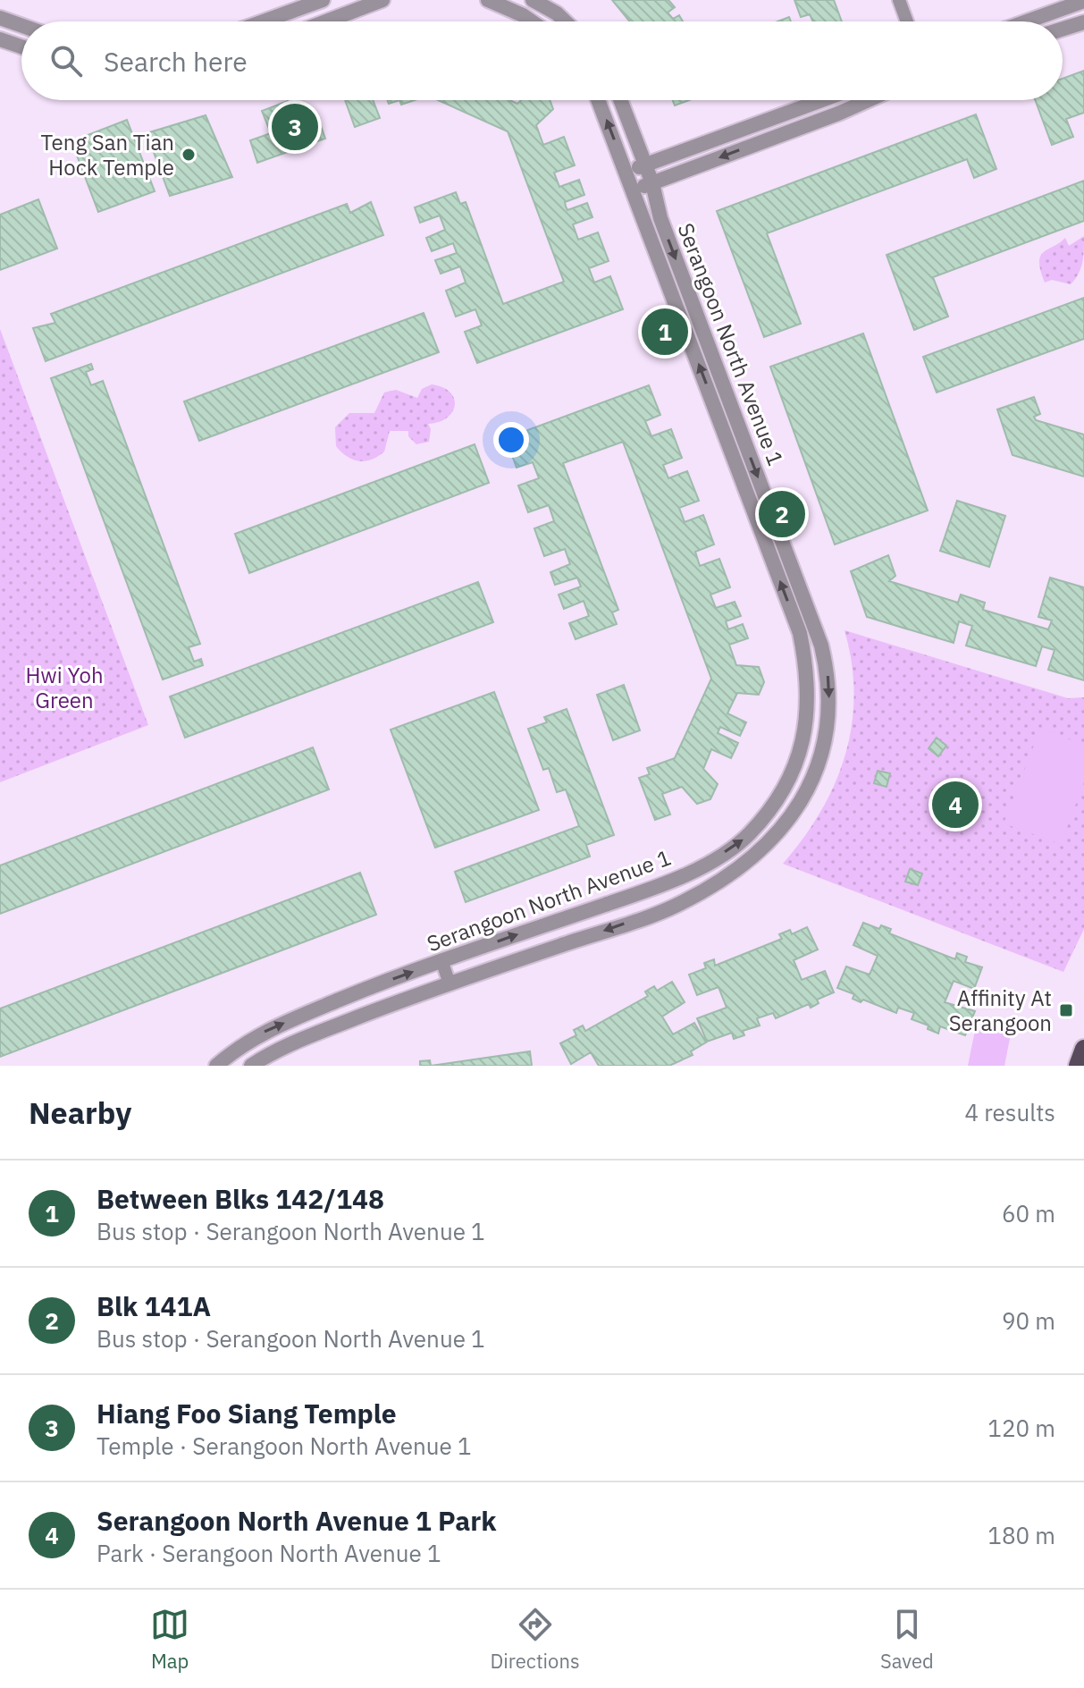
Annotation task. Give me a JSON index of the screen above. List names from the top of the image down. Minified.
{"streets":{"street":["Serangoon North Avenue 1"]},"parks":["Hwi Yoh Green"],"places":{"other":["Teng San Tian Hock Temple"],"transit":["Affinity At Serangoon"]},"page":{"search":"Search here","pins":["3","1","2","4"],"heading":["Nearby","4 results"],"list":[{"mark":"1","name":"Between Blks 142/148","note":"Bus stop · Serangoon North Avenue 1","value":"60 m"},{"mark":"2","name":"Blk 141A","note":"Bus stop · Serangoon North Avenue 1","value":"90 m"},{"mark":"3","name":"Hiang Foo Siang Temple","note":"Temple · Serangoon North Avenue 1","value":"120 m"},{"mark":"4","name":"Serangoon North Avenue 1 Park","note":"Park · Serangoon North Avenue 1","value":"180 m"}],"nav":["Map","Directions","Saved"]}}
